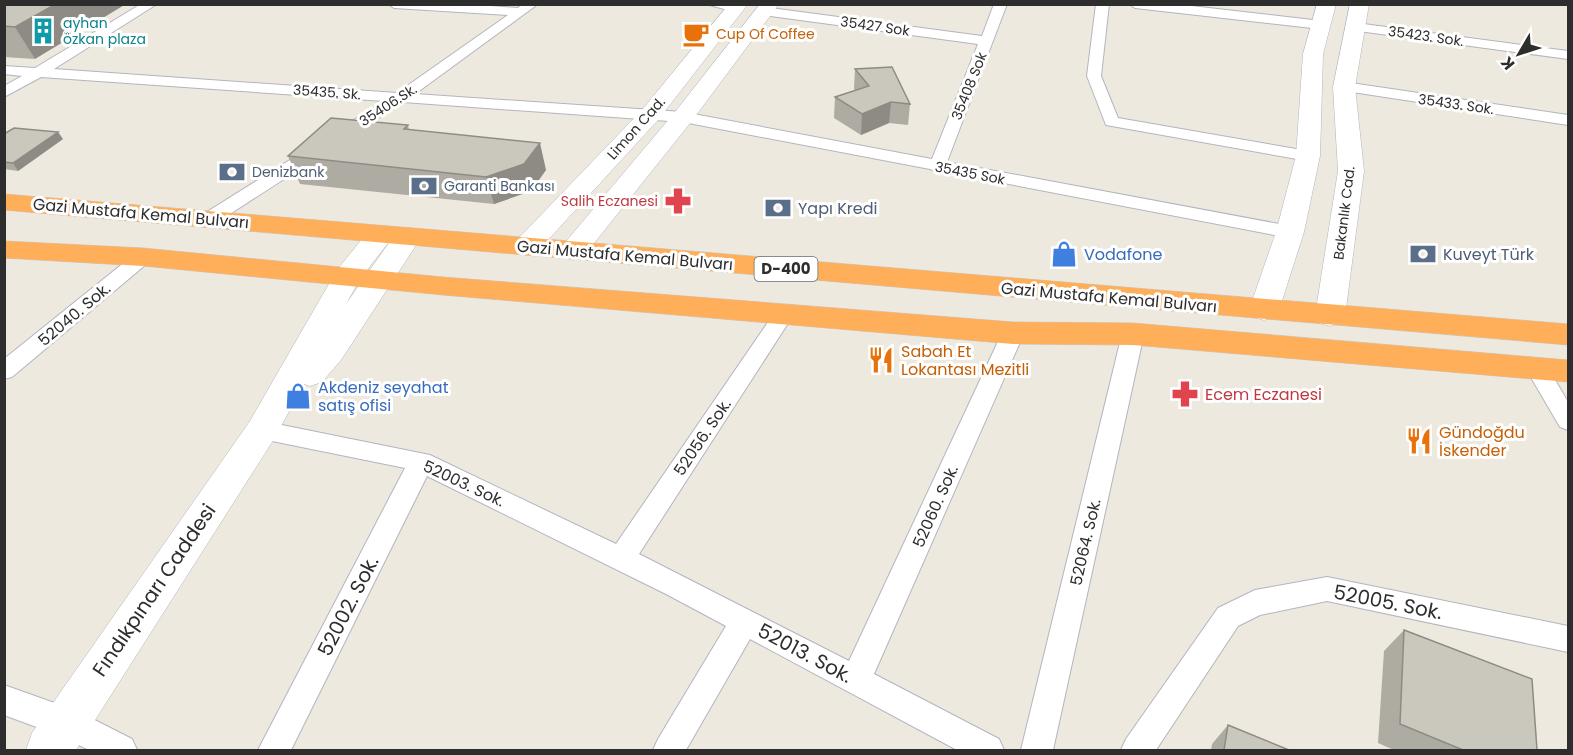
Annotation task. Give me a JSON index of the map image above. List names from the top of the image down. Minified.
{"streets":{"highway":["Gazi Mustafa Kemal Bulvarı","D-400"],"street":["35427 Sok","35423. Sok.","35408 Sok","35435. Sk.","35433. Sok.","35406.Sk.","Limon Cad.","35435 Sok","Bakanlık Cad.","52040. Sok.","52056. Sok.","52003. Sok.","52060. Sok.","52064. Sok.","Fındıkpınarı Caddesi","52005. Sok.","52002. Sok.","52013. Sok."]},"crossings":[["35427 Sok","35408 Sok"],["35427 Sok","Limon Cad."],["35423. Sok.","Bakanlık Cad."],["35408 Sok","35435 Sok"],["35435. Sk.","35406.Sk."],["35435. Sk.","Limon Cad."],["35435. Sk.","35435 Sok"],["35433. Sok.","Bakanlık Cad."],["35406.Sk.","Gazi Mustafa Kemal Bulvarı"],["Limon Cad.","35435 Sok"],["Limon Cad.","Gazi Mustafa Kemal Bulvarı"],["Gazi Mustafa Kemal Bulvarı","Bakanlık Cad."],["Gazi Mustafa Kemal Bulvarı","Fındıkpınarı Caddesi"],["52056. Sok.","52003. Sok."],["52056. Sok.","52013. Sok."],["52003. Sok.","Fındıkpınarı Caddesi"],["52003. Sok.","52002. Sok."],["52003. Sok.","52013. Sok."],["52060. Sok.","52013. Sok."]],"places":{"building":["ayhan özkan plaza"],"cafe":["Cup Of Coffee"],"bank":["Denizbank","Garanti Bankası","Yapı Kredi","Kuveyt Türk"],"pharmacy":["Salih Eczanesi","Ecem Eczanesi"],"shop":["Vodafone","Akdeniz seyahat satış ofisi"],"restaurant":["Sabah Et Lokantası Mezitli","Gündoğdu İskender"]},"north":"bottom left"}
